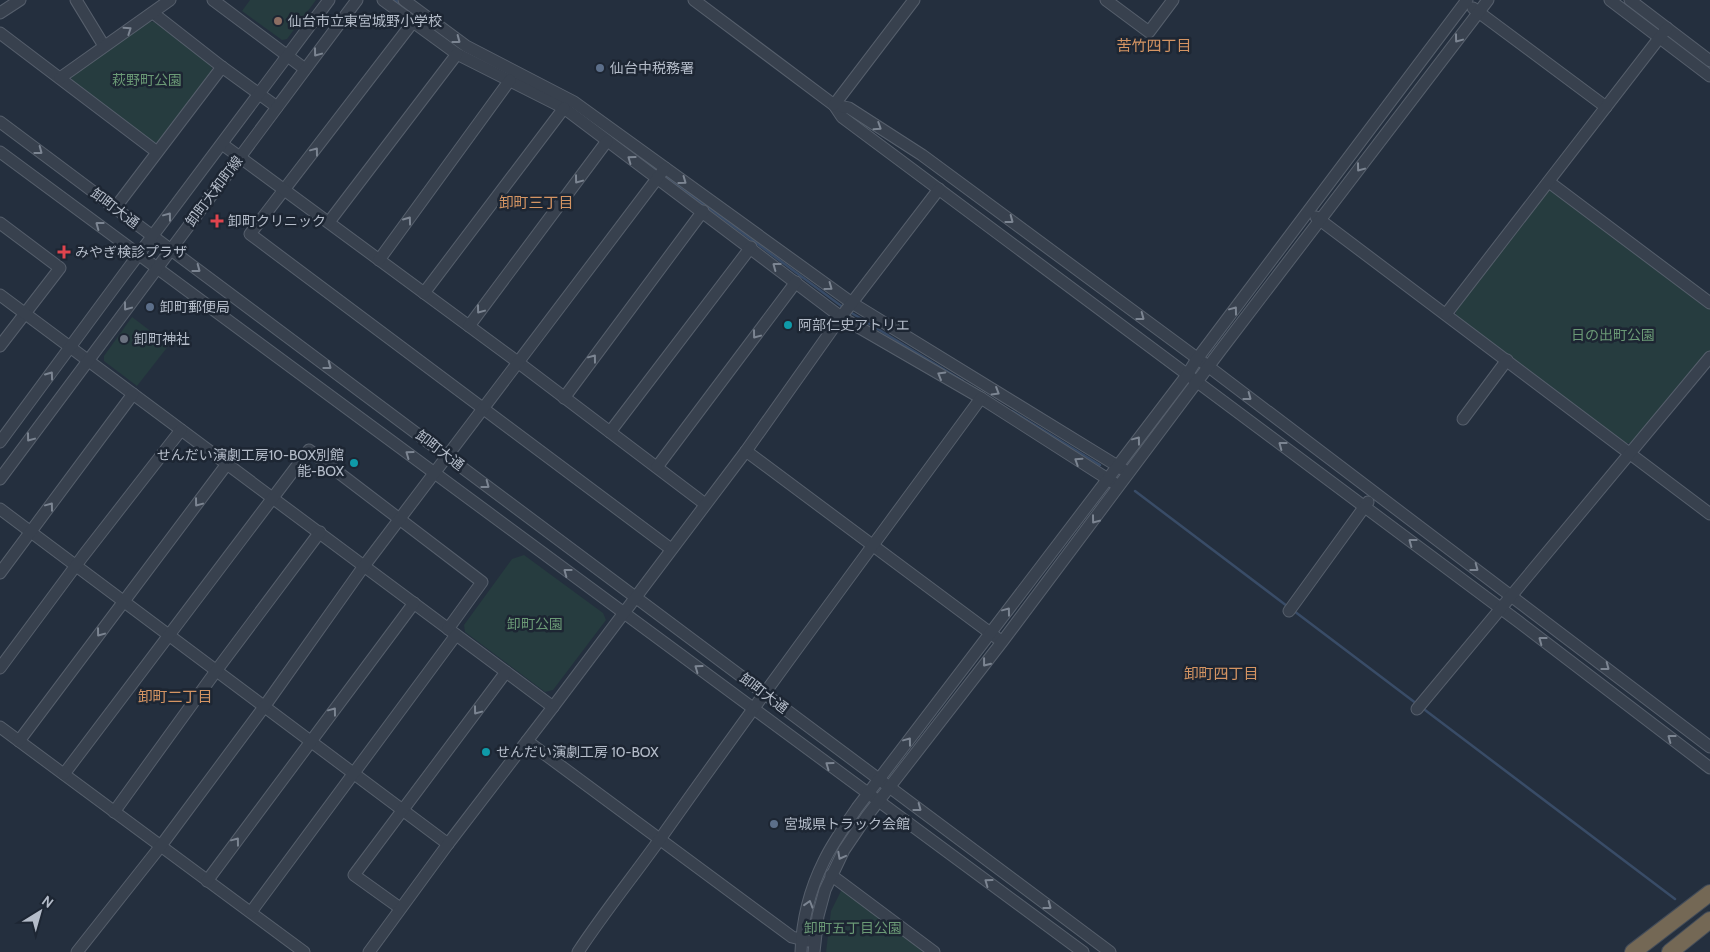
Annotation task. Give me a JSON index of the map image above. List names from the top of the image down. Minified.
{"streets":{"street":["卸町大和町線","卸町大通"]},"crossings":[["卸町大和町線","卸町大通"]],"districts":["苦竹四丁目","卸町三丁目","卸町四丁目","卸町二丁目"],"parks":["萩野町公園","日の出町公園","卸町公園","卸町五丁目公園"],"places":{"other":["仙台市立東宮城野小学校","仙台中税務署","卸町郵便局","阿部仁史アトリエ","卸町神社","せんだい演劇工房10-BOX別館 能-BOX","せんだい演劇工房 10-BOX","宮城県トラック会館"],"health":["卸町クリニック","みやぎ検診プラザ"]},"north":"top right"}
